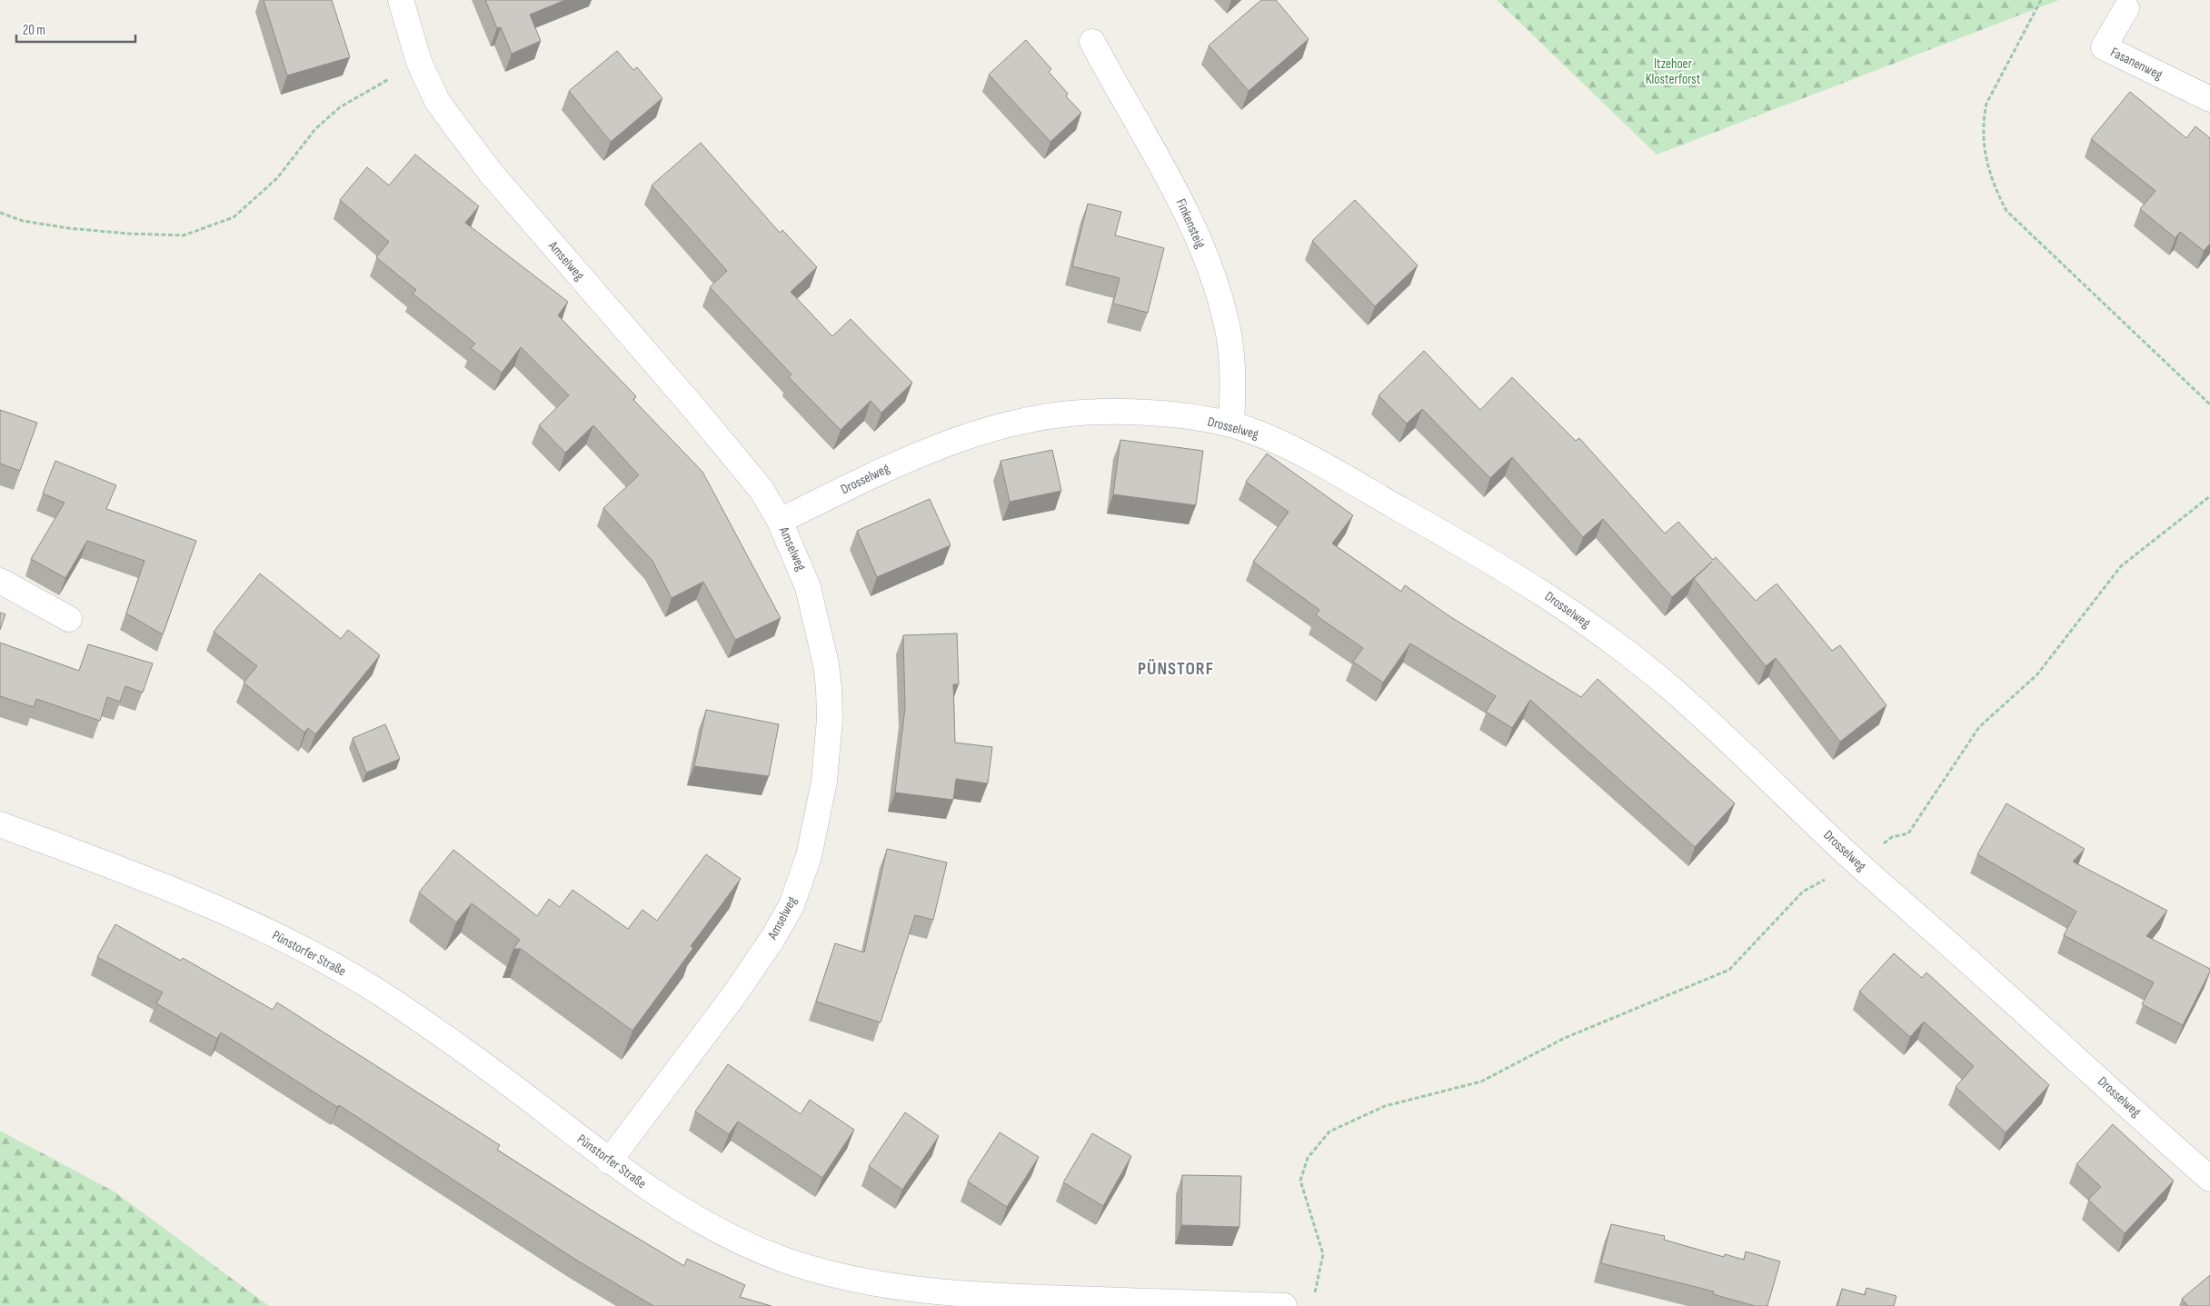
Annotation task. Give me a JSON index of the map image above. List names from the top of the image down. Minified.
{"streets":{"street":["Fasanenweg","Finkensteig","Amselweg","Drosselweg","Pünstorfer Straße"]},"crossings":[["Finkensteig","Drosselweg"],["Amselweg","Drosselweg"],["Amselweg","Pünstorfer Straße"]],"districts":["PÜNSTORF"],"parks":["Itzehoer Klosterforst"],"scale_bar":"20 m"}
